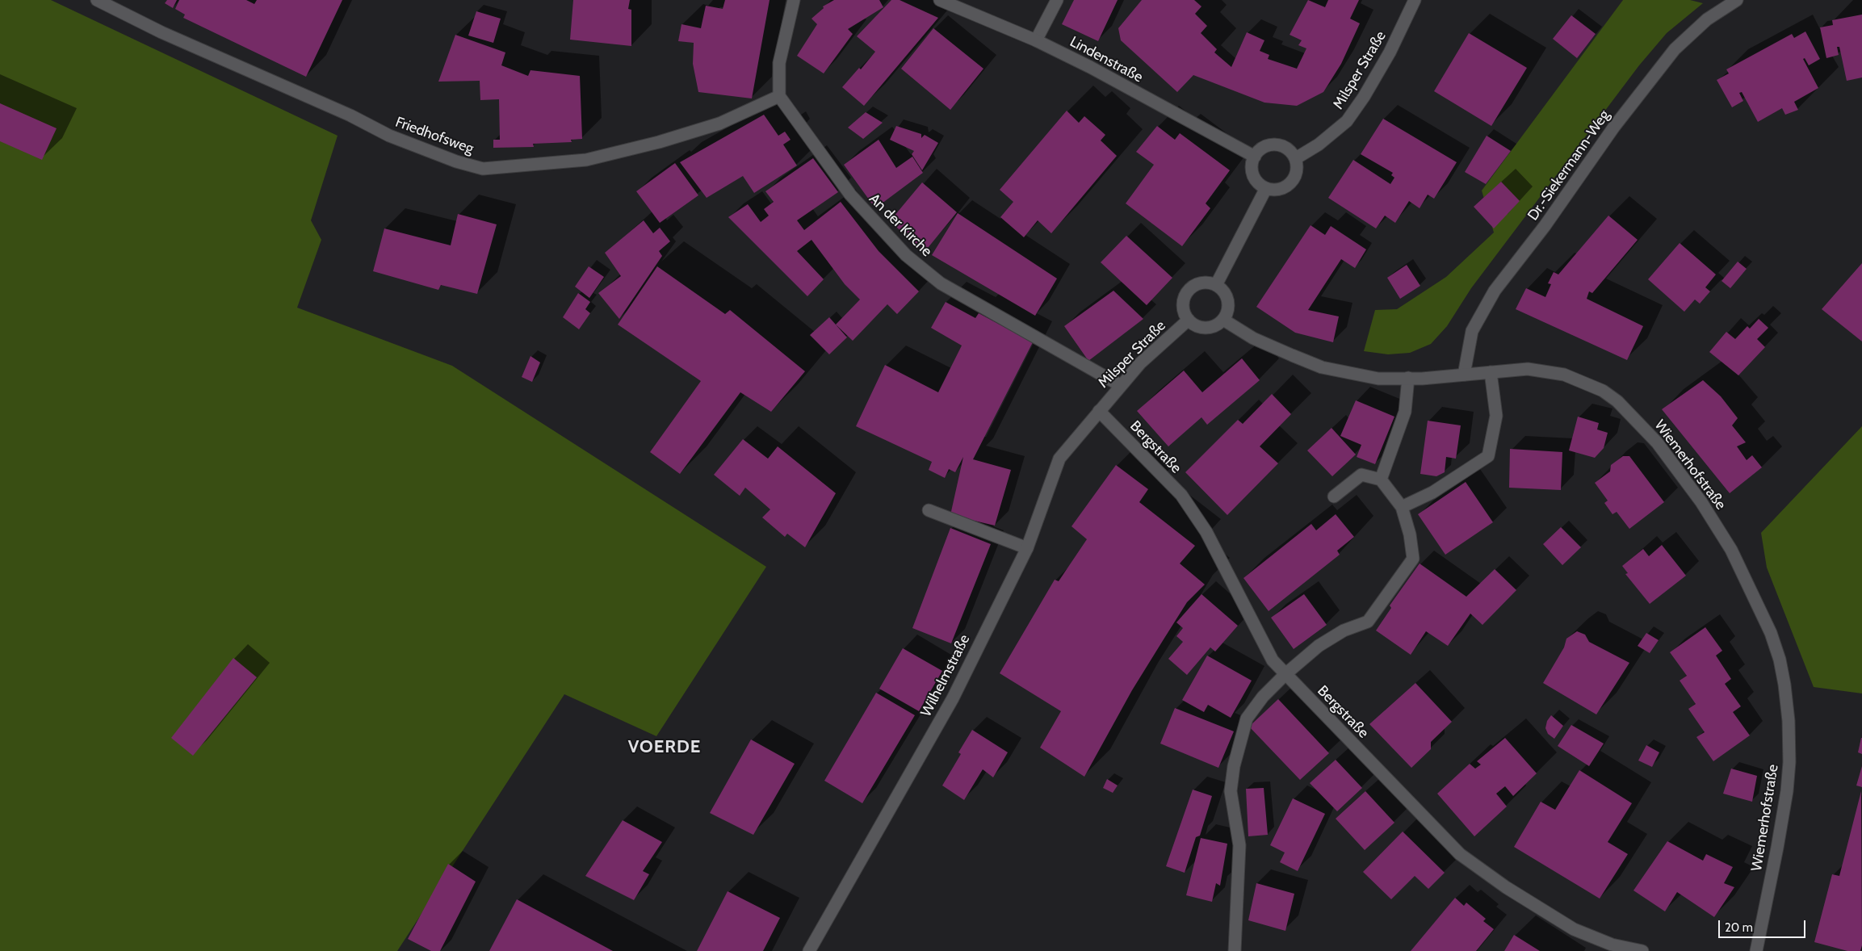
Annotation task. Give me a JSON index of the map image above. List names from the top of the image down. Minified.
{"streets":{"street":["Lindenstraße","Milsper Straße","Friedhofsweg","Dr.-Siekermann-Weg","An der Kirche","Bergstraße","Wiemerhofstraße","Wilhelmstraße"]},"crossings":[["Lindenstraße","Milsper Straße"],["Milsper Straße","An der Kirche"],["Milsper Straße","Bergstraße"],["Milsper Straße","Wiemerhofstraße"],["Milsper Straße","Wilhelmstraße"],["Friedhofsweg","An der Kirche"],["Dr.-Siekermann-Weg","Wiemerhofstraße"],["Bergstraße","Wilhelmstraße"]],"districts":["VOERDE"],"scale_bar":"20 m"}
